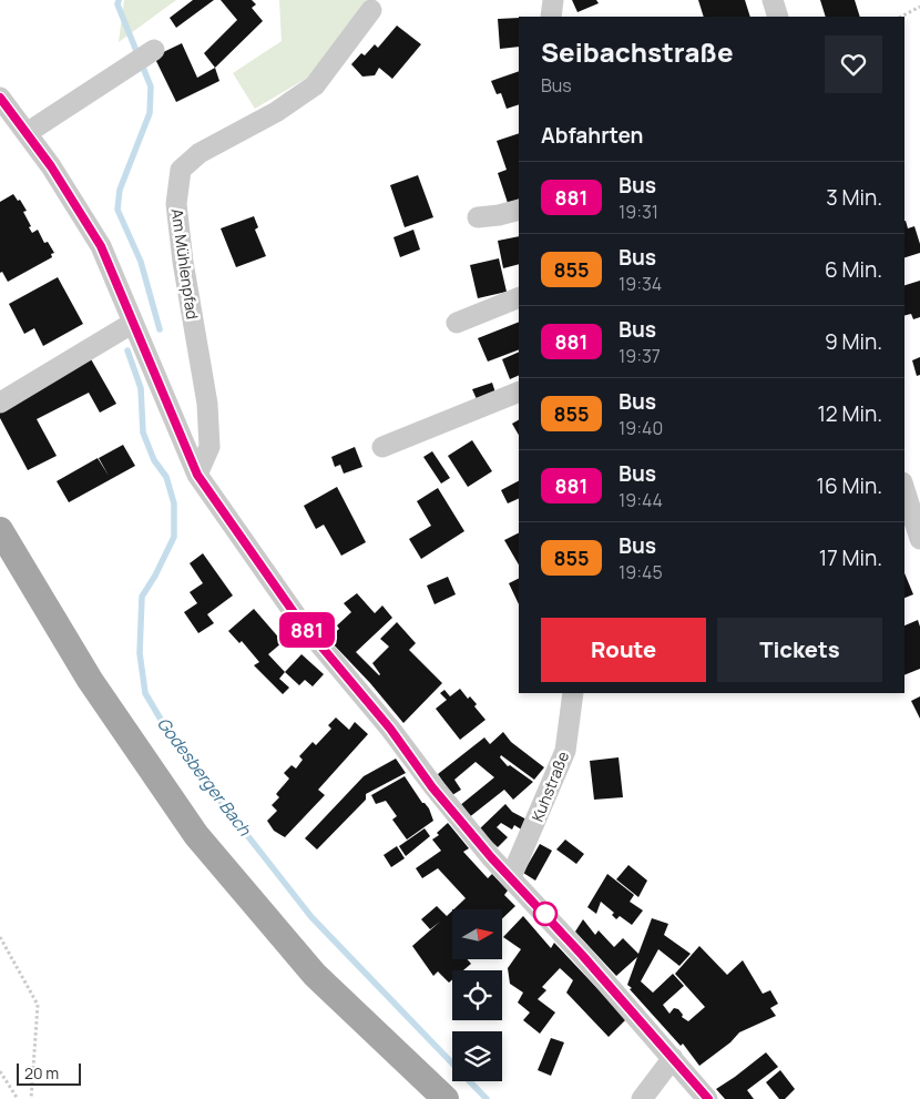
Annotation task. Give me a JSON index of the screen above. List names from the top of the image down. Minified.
{"streets":{"street":["Am Mühlenpfad","Kuhstraße"]},"water":["Godesberger Bach"],"lines":["bus line 881"],"scale_bar":"20 m","north":"right","page":{"on_map":"881","heading":[["Seibachstraße","Bus"],"Abfahrten"],"list":[{"mark":"881","name":"Bus","note":"19:31","value":"3 Min."},{"mark":"855","name":"Bus","note":"19:34","value":"6 Min."},{"mark":"881","name":"Bus","note":"19:37","value":"9 Min."},{"mark":"855","name":"Bus","note":"19:40","value":"12 Min."},{"mark":"881","name":"Bus","note":"19:44","value":"16 Min."},{"mark":"855","name":"Bus","note":"19:45","value":"17 Min."}],"buttons":["Route","Tickets"],"scale":"20 m"}}
